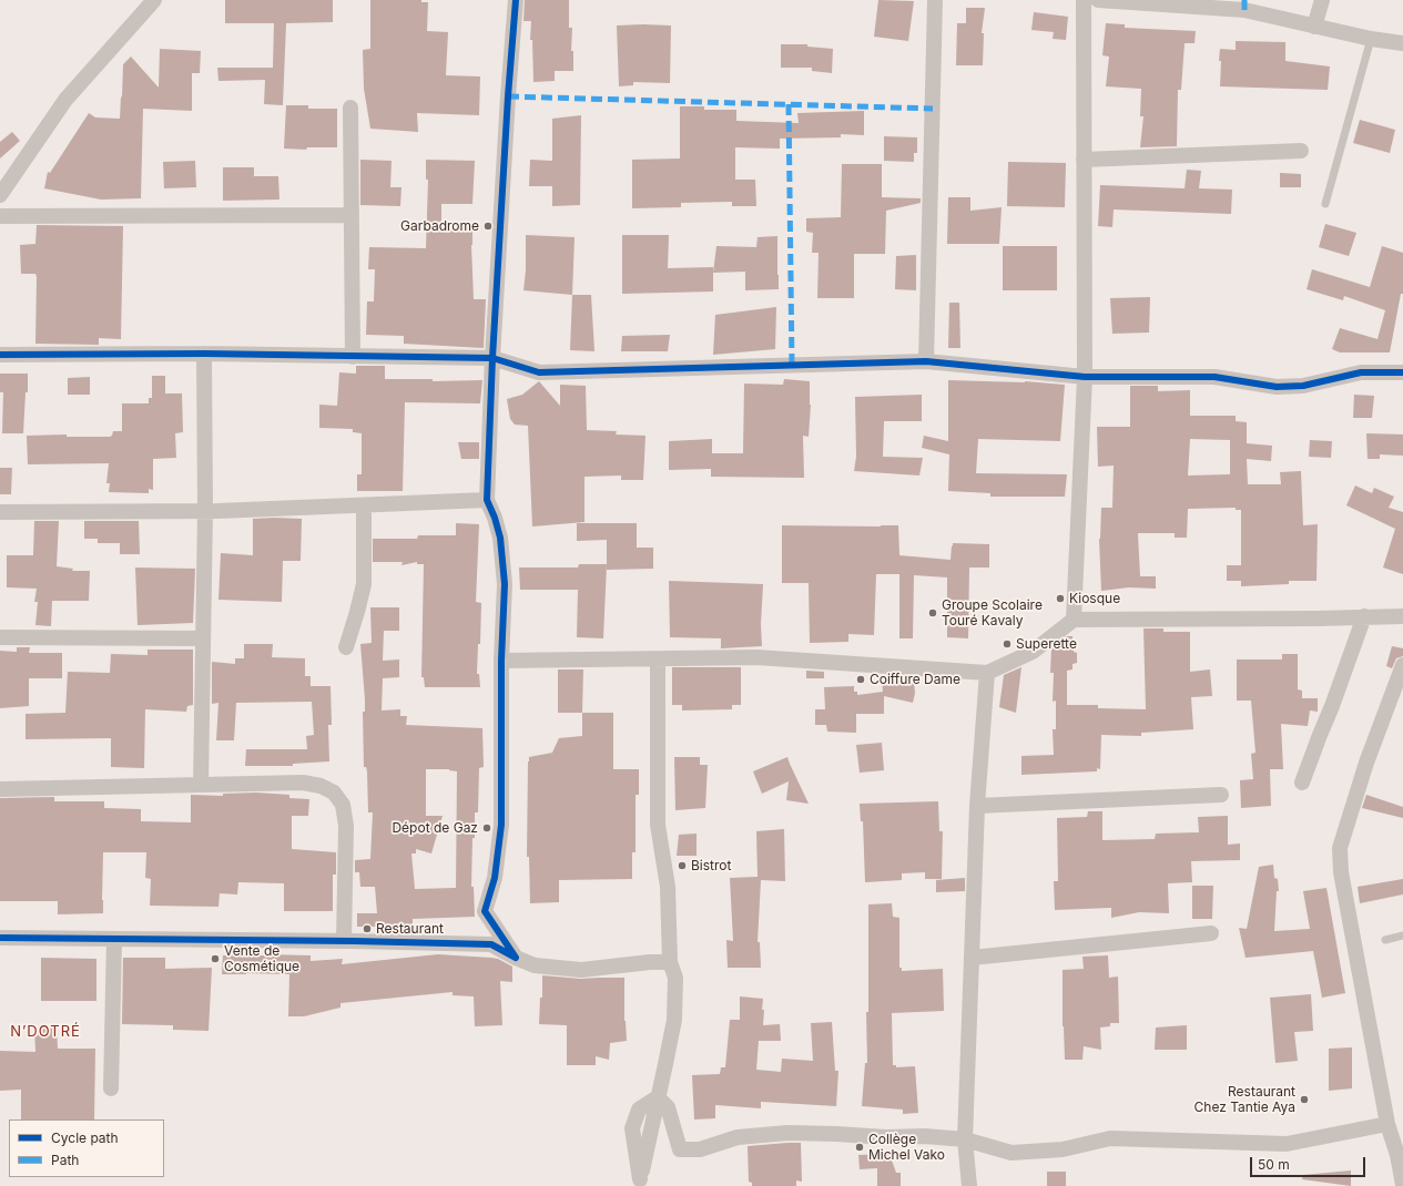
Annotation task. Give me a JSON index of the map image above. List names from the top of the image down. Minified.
{"districts":["N’DOTRÉ"],"places":["Garbadrome","Kiosque","Groupe Scolaire Touré Kavaly","Superette","Coiffure Dame","Dépot de Gaz","Bistrot","Restaurant","Vente de Cosmétique","Restaurant Chez Tantie Aya","Collège Michel Vako"],"legend":["Cycle path","Path"],"scale_bar":"50 m"}
